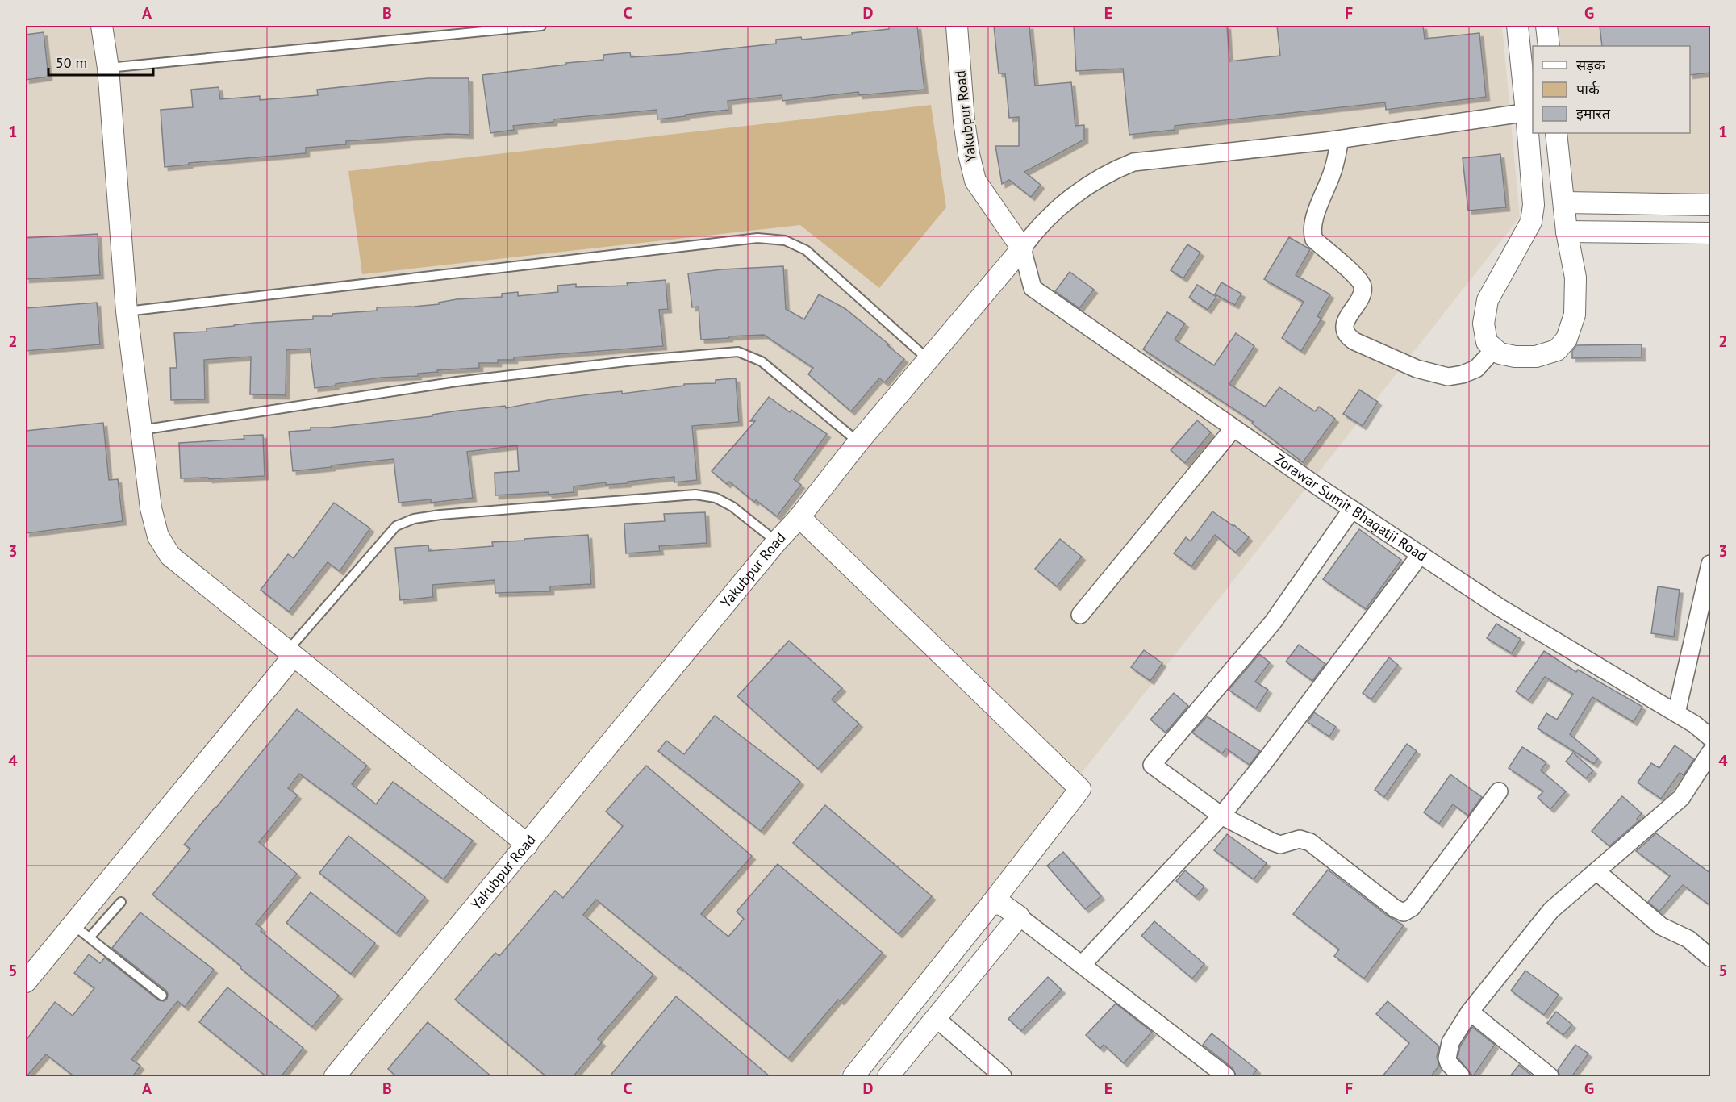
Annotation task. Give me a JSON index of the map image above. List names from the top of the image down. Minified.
{"streets":{"street":["Yakubpur Road","Zorawar Sumit Bhagatji Road"]},"crossings":[["Yakubpur Road","Zorawar Sumit Bhagatji Road"]],"legend":["सड़क","पार्क","इमारत"],"scale_bar":"50 m","grid":{"columns":["A","B","C","D","E","F","G"],"rows":["1","2","3","4","5"]}}
